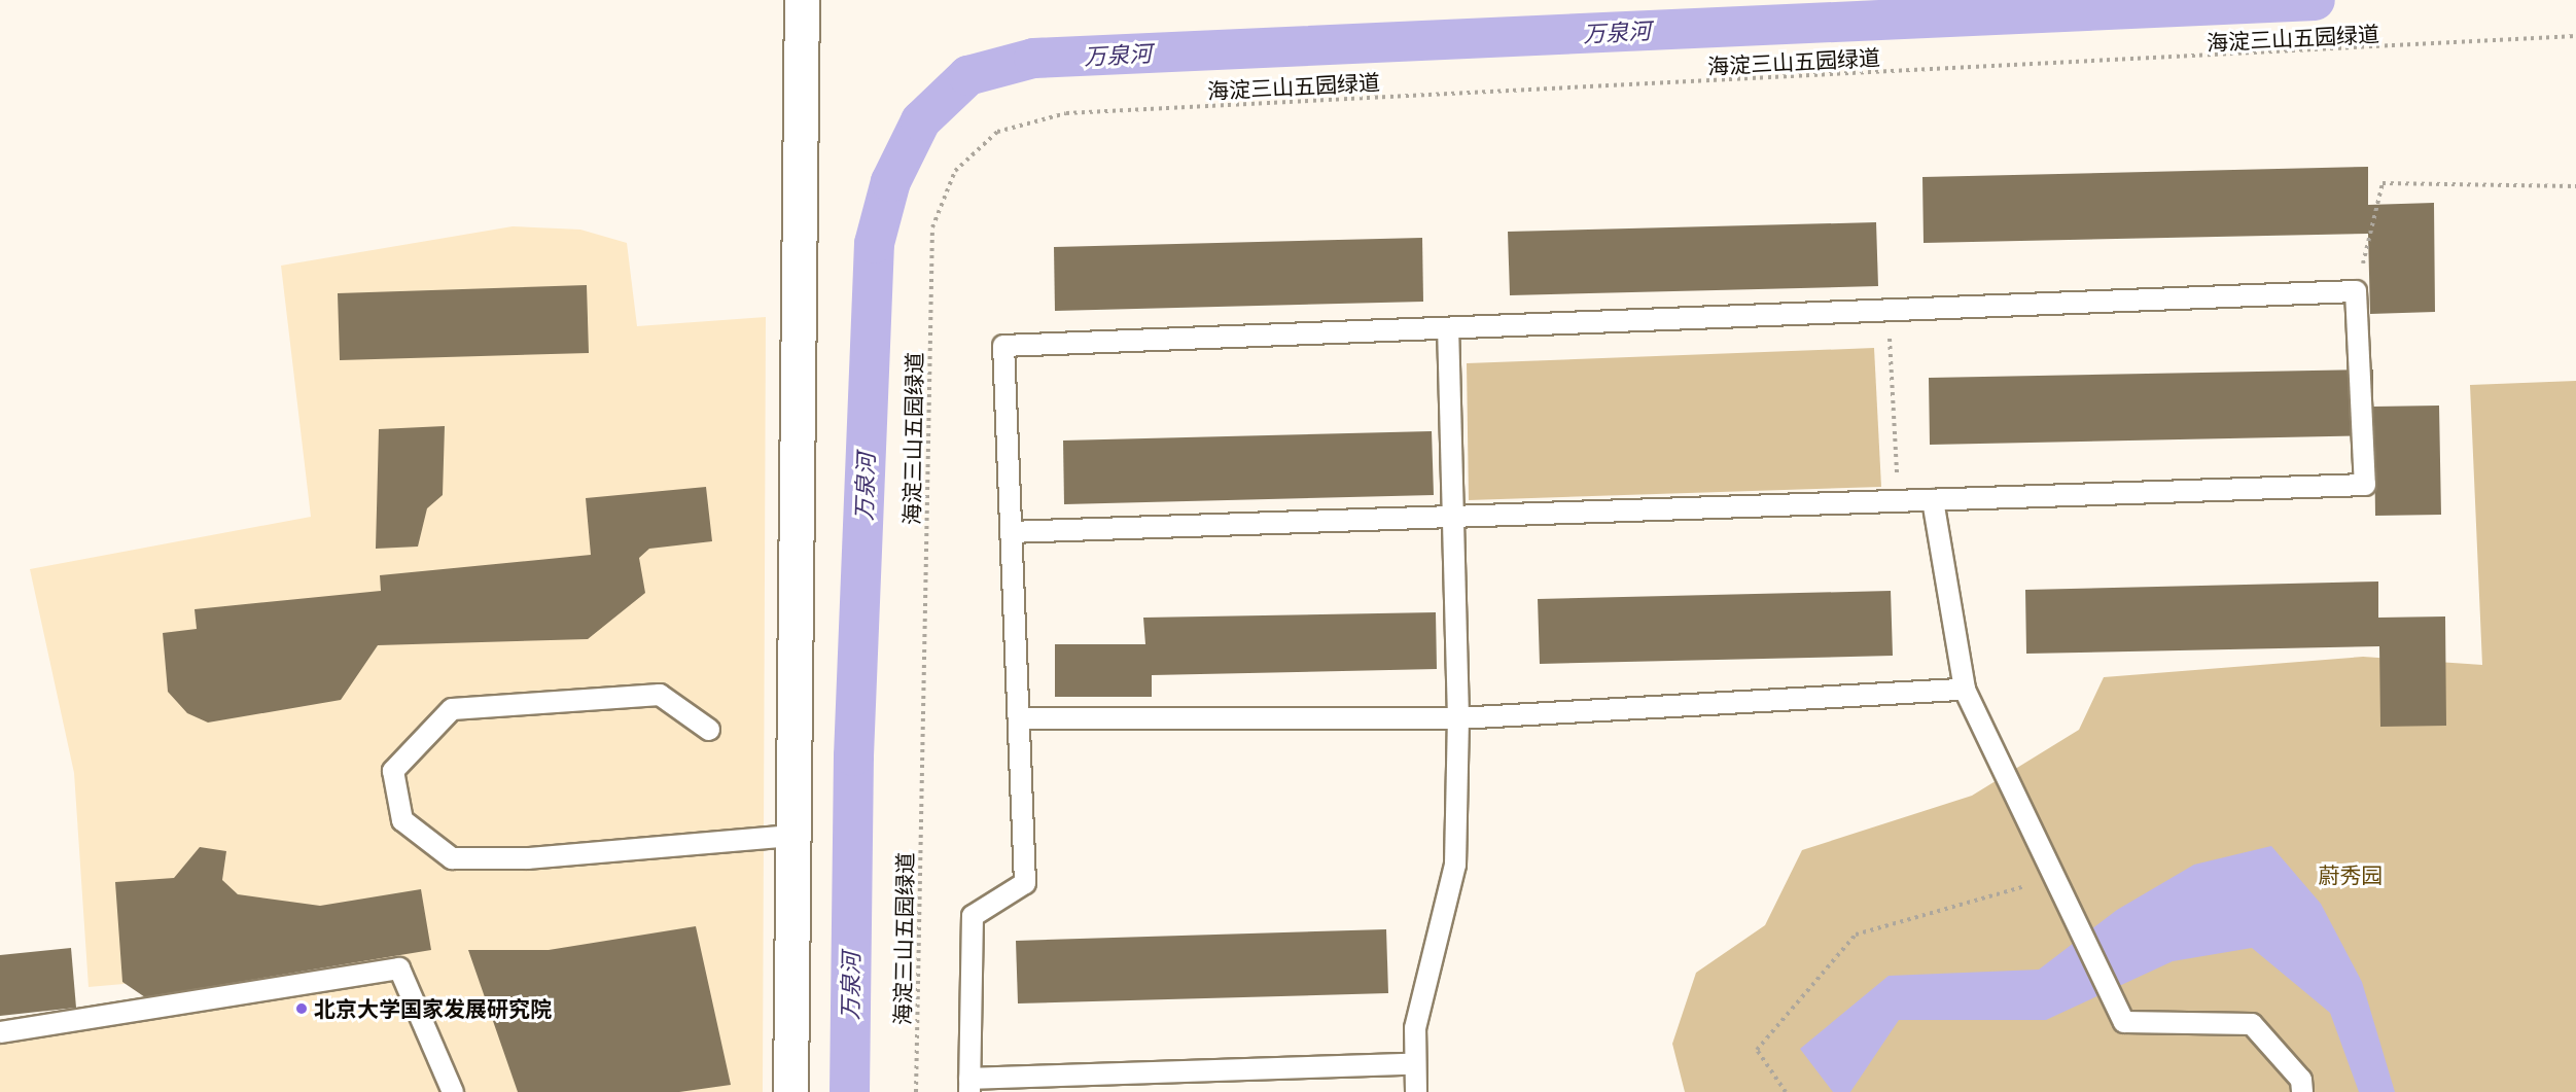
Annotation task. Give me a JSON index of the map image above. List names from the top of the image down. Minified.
{"streets":{"path":["海淀三山五园绿道"]},"water":["万泉河"],"parks":["蔚秀园"],"places":["北京大学国家发展研究院"]}
